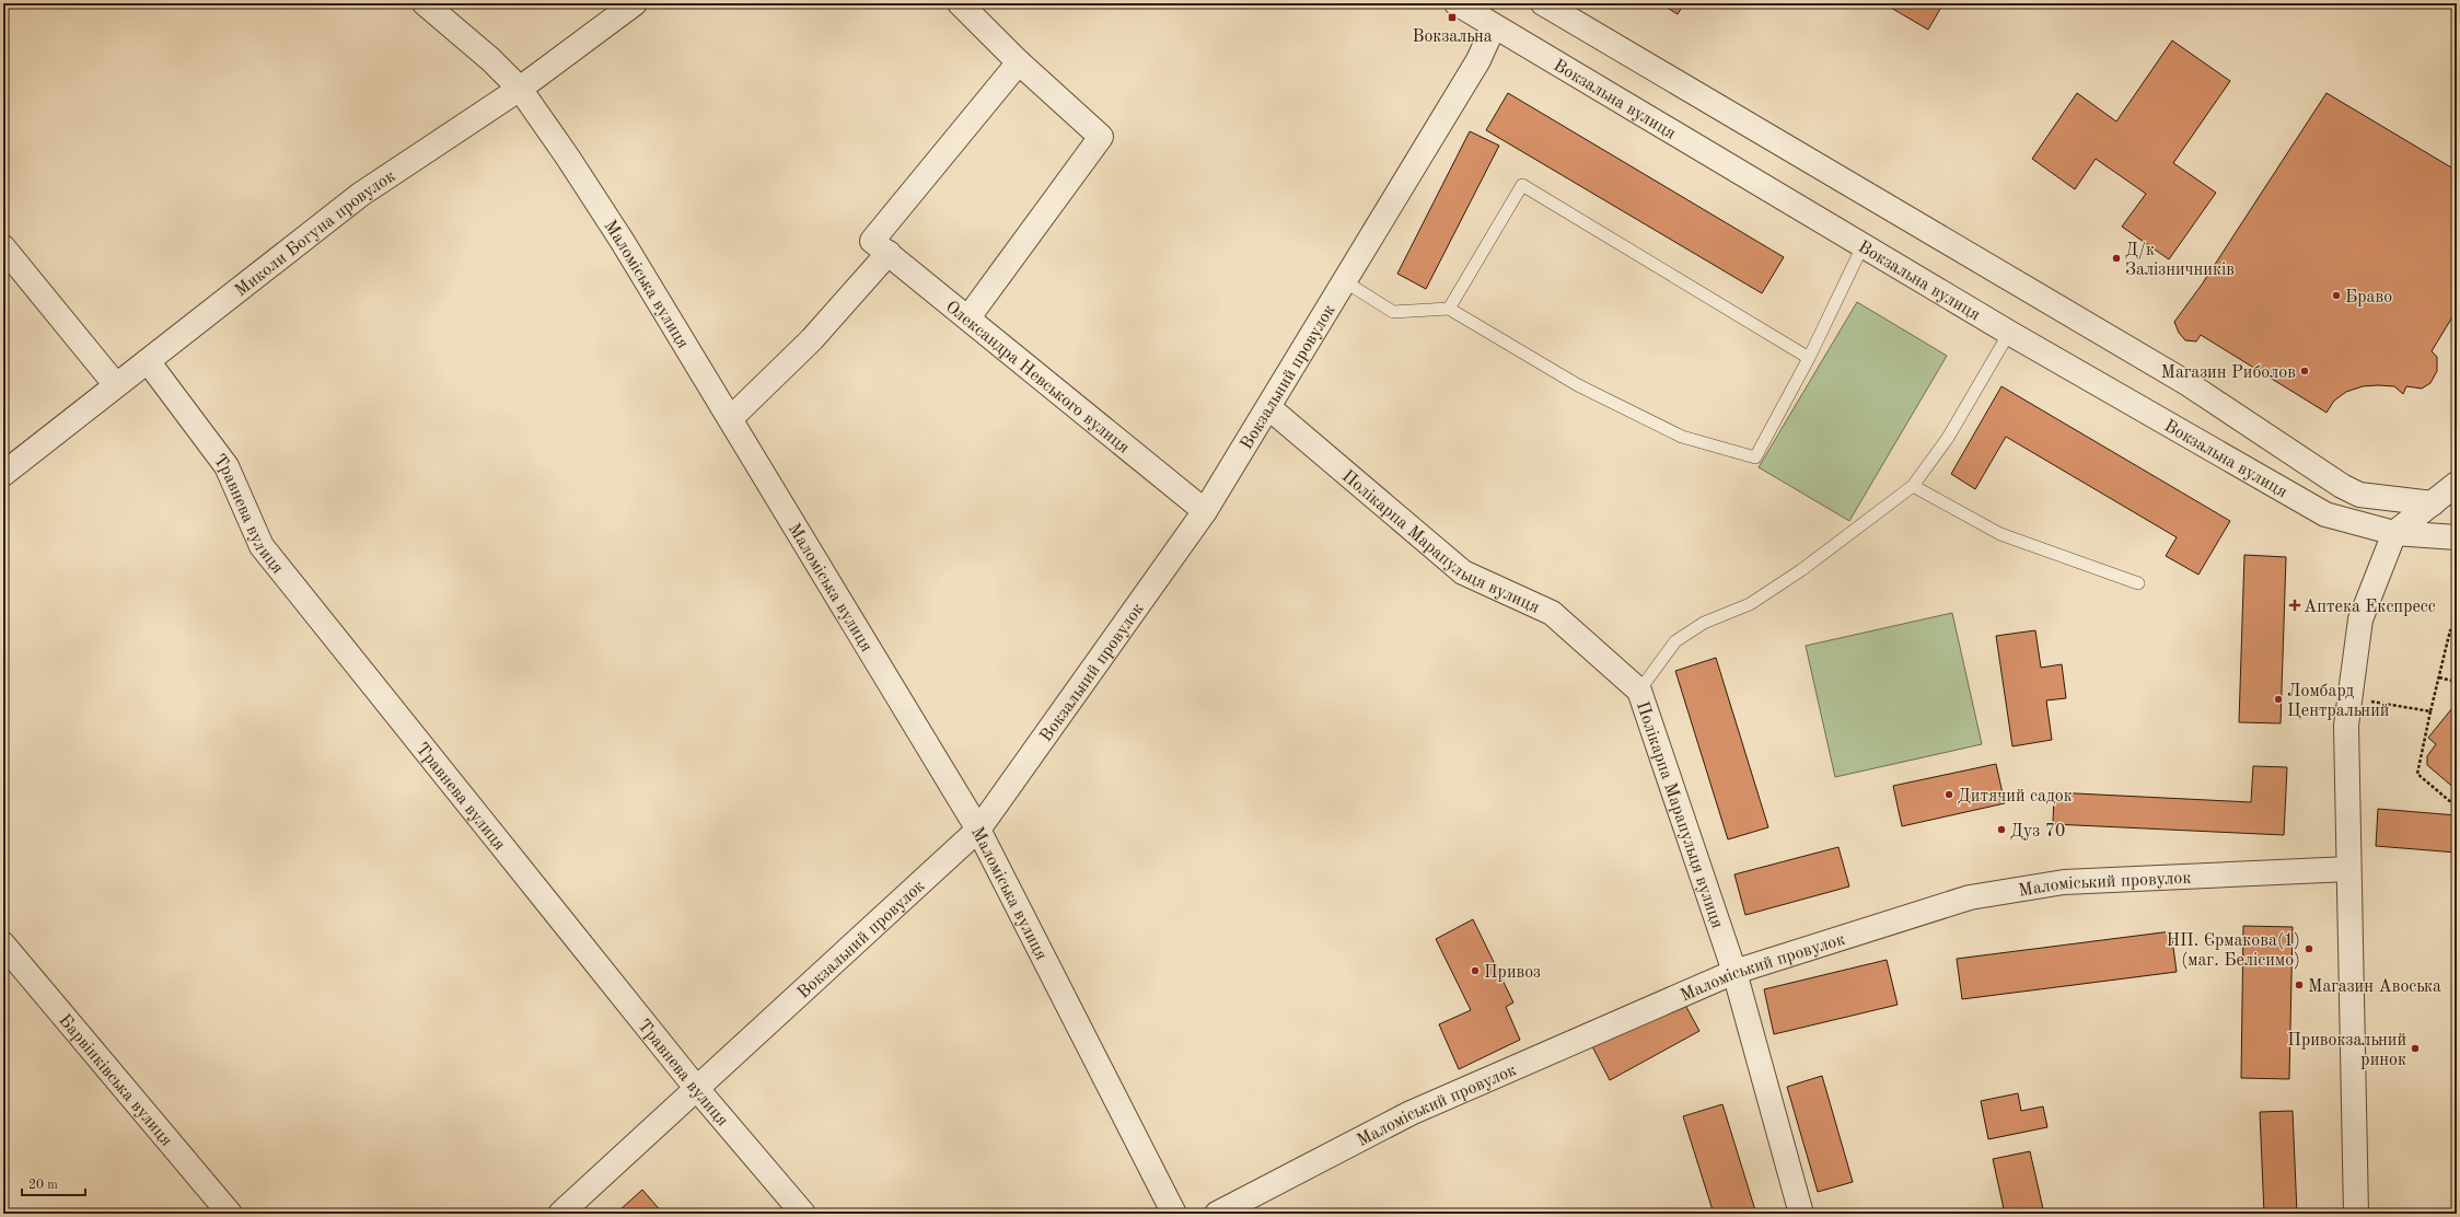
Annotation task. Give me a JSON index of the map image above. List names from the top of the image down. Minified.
{"streets":{"street":["Вокзальна вулиця","Миколи Богуна провулок","Маломіська вулиця","Олександра Невського вулиця","Вокзальний провулок","Травнева вулиця","Полікарпа Марапульця вулиця","Маломіський провулок","Барвінківська вулиця"]},"crossings":[["Вокзальна вулиця","Вокзальний провулок"],["Миколи Богуна провулок","Маломіська вулиця"],["Миколи Богуна провулок","Травнева вулиця"],["Маломіська вулиця","Вокзальний провулок"],["Олександра Невського вулиця","Вокзальний провулок"],["Вокзальний провулок","Травнева вулиця"],["Вокзальний провулок","Полікарпа Марапульця вулиця"],["Полікарпа Марапульця вулиця","Маломіський провулок"]],"places":{"transit":["Вокзальна"],"other":["Д/к Залізничників","Браво","Магазин Риболов","Ломбард Центральний","Дитячий садок","Дуз 70","НП. Єрмакова(1) (маг. Белісимо)","Привоз","Магазин Авоська","Привокзальний ринок"],"health":["Аптека Експресс"]},"scale_bar":"20 m"}
